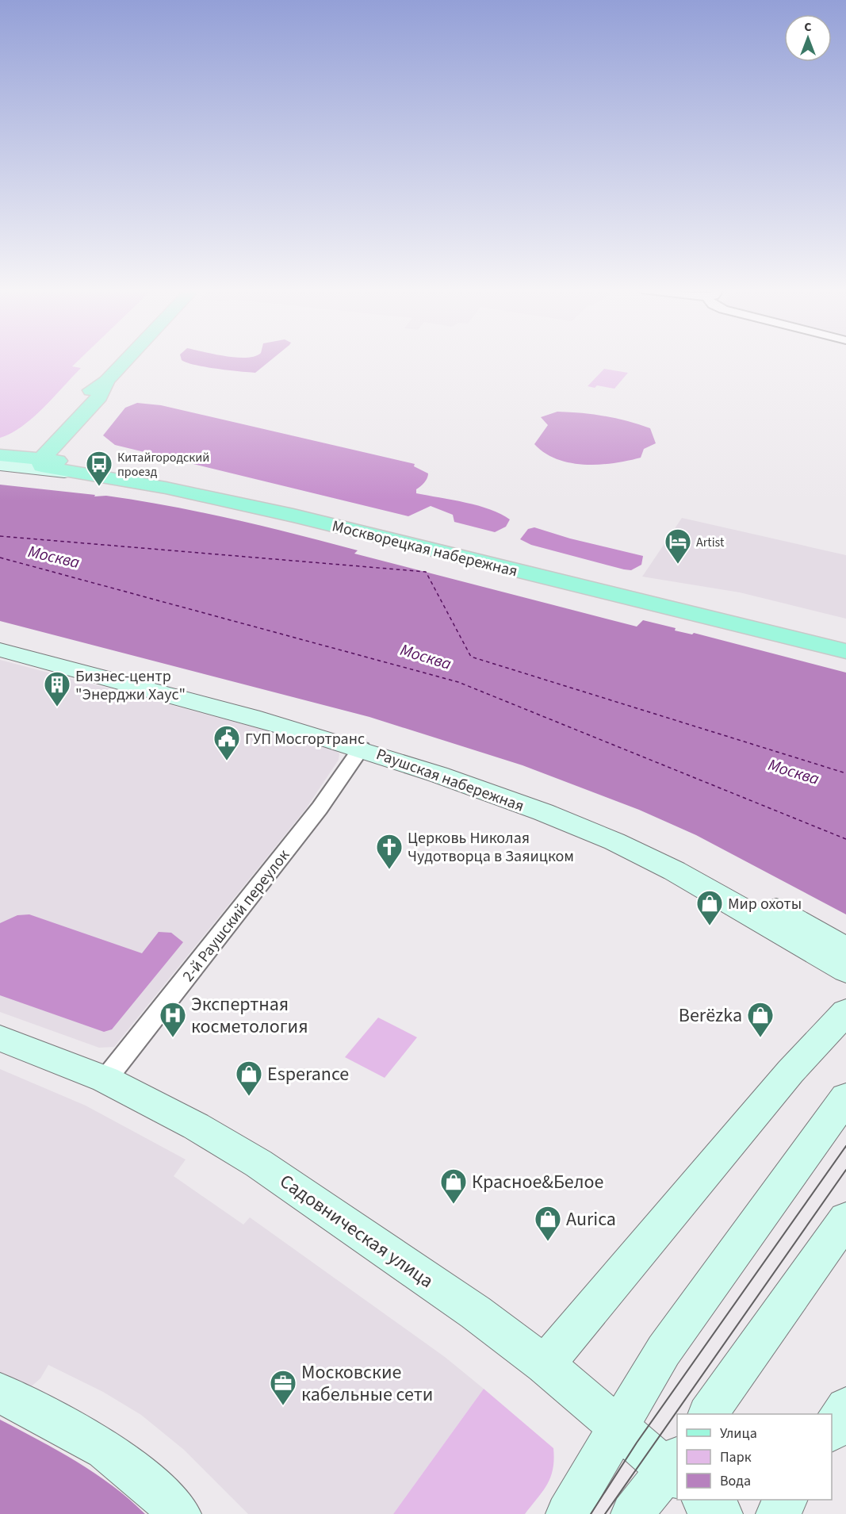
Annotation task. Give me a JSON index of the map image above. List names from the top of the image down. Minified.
{"streets":{"main road":["Москворецкая набережная","Раушская набережная","Садовническая улица"],"street":["2-й Раушский переулок"]},"crossings":[["Раушская набережная","2-й Раушский переулок"],["2-й Раушский переулок","Садовническая улица"]],"water":["Москва"],"places":{"bus stop":["Китайгородский проезд"],"hotel":["Artist"],"building":["Бизнес-центр \"Энерджи Хаус\""],"public building":["ГУП Мосгортранс"],"church":["Церковь Николая Чудотворца в Заяицком"],"shop":["Мир охоты","Berёzka","Esperance","Красное&Белое","Aurica"],"hospital":["Экспертная косметология"],"office":["Московские кабельные сети"]},"legend":["Улица","Парк","Вода"],"north":"top"}
